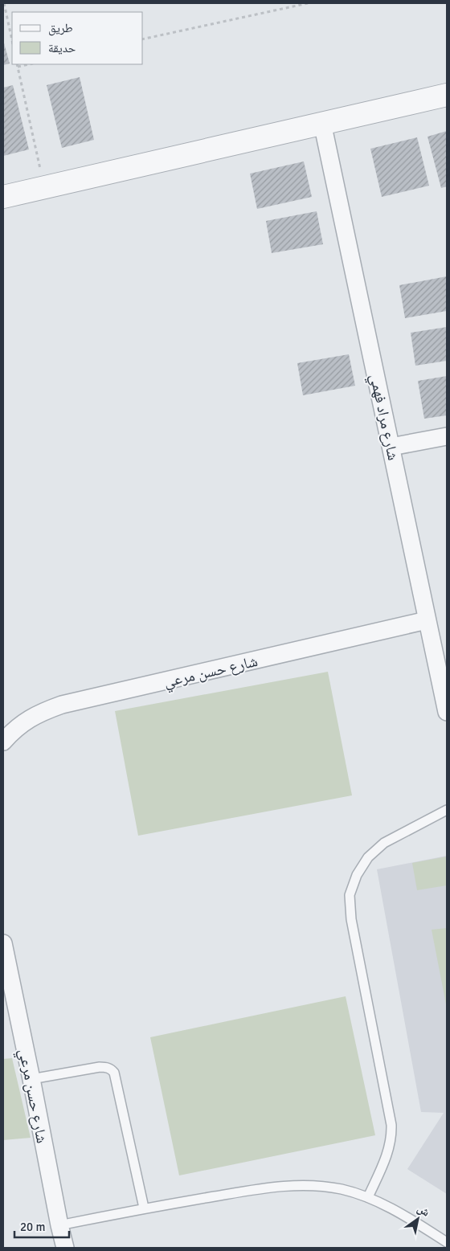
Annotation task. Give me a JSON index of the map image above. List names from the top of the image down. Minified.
{"streets":{"street":["شارع مراد فهمي","شارع حسن مرعي"]},"crossings":[["شارع مراد فهمي","شارع حسن مرعي"]],"legend":["طريق","حديقة"],"scale_bar":"20 m","north":"top right"}
